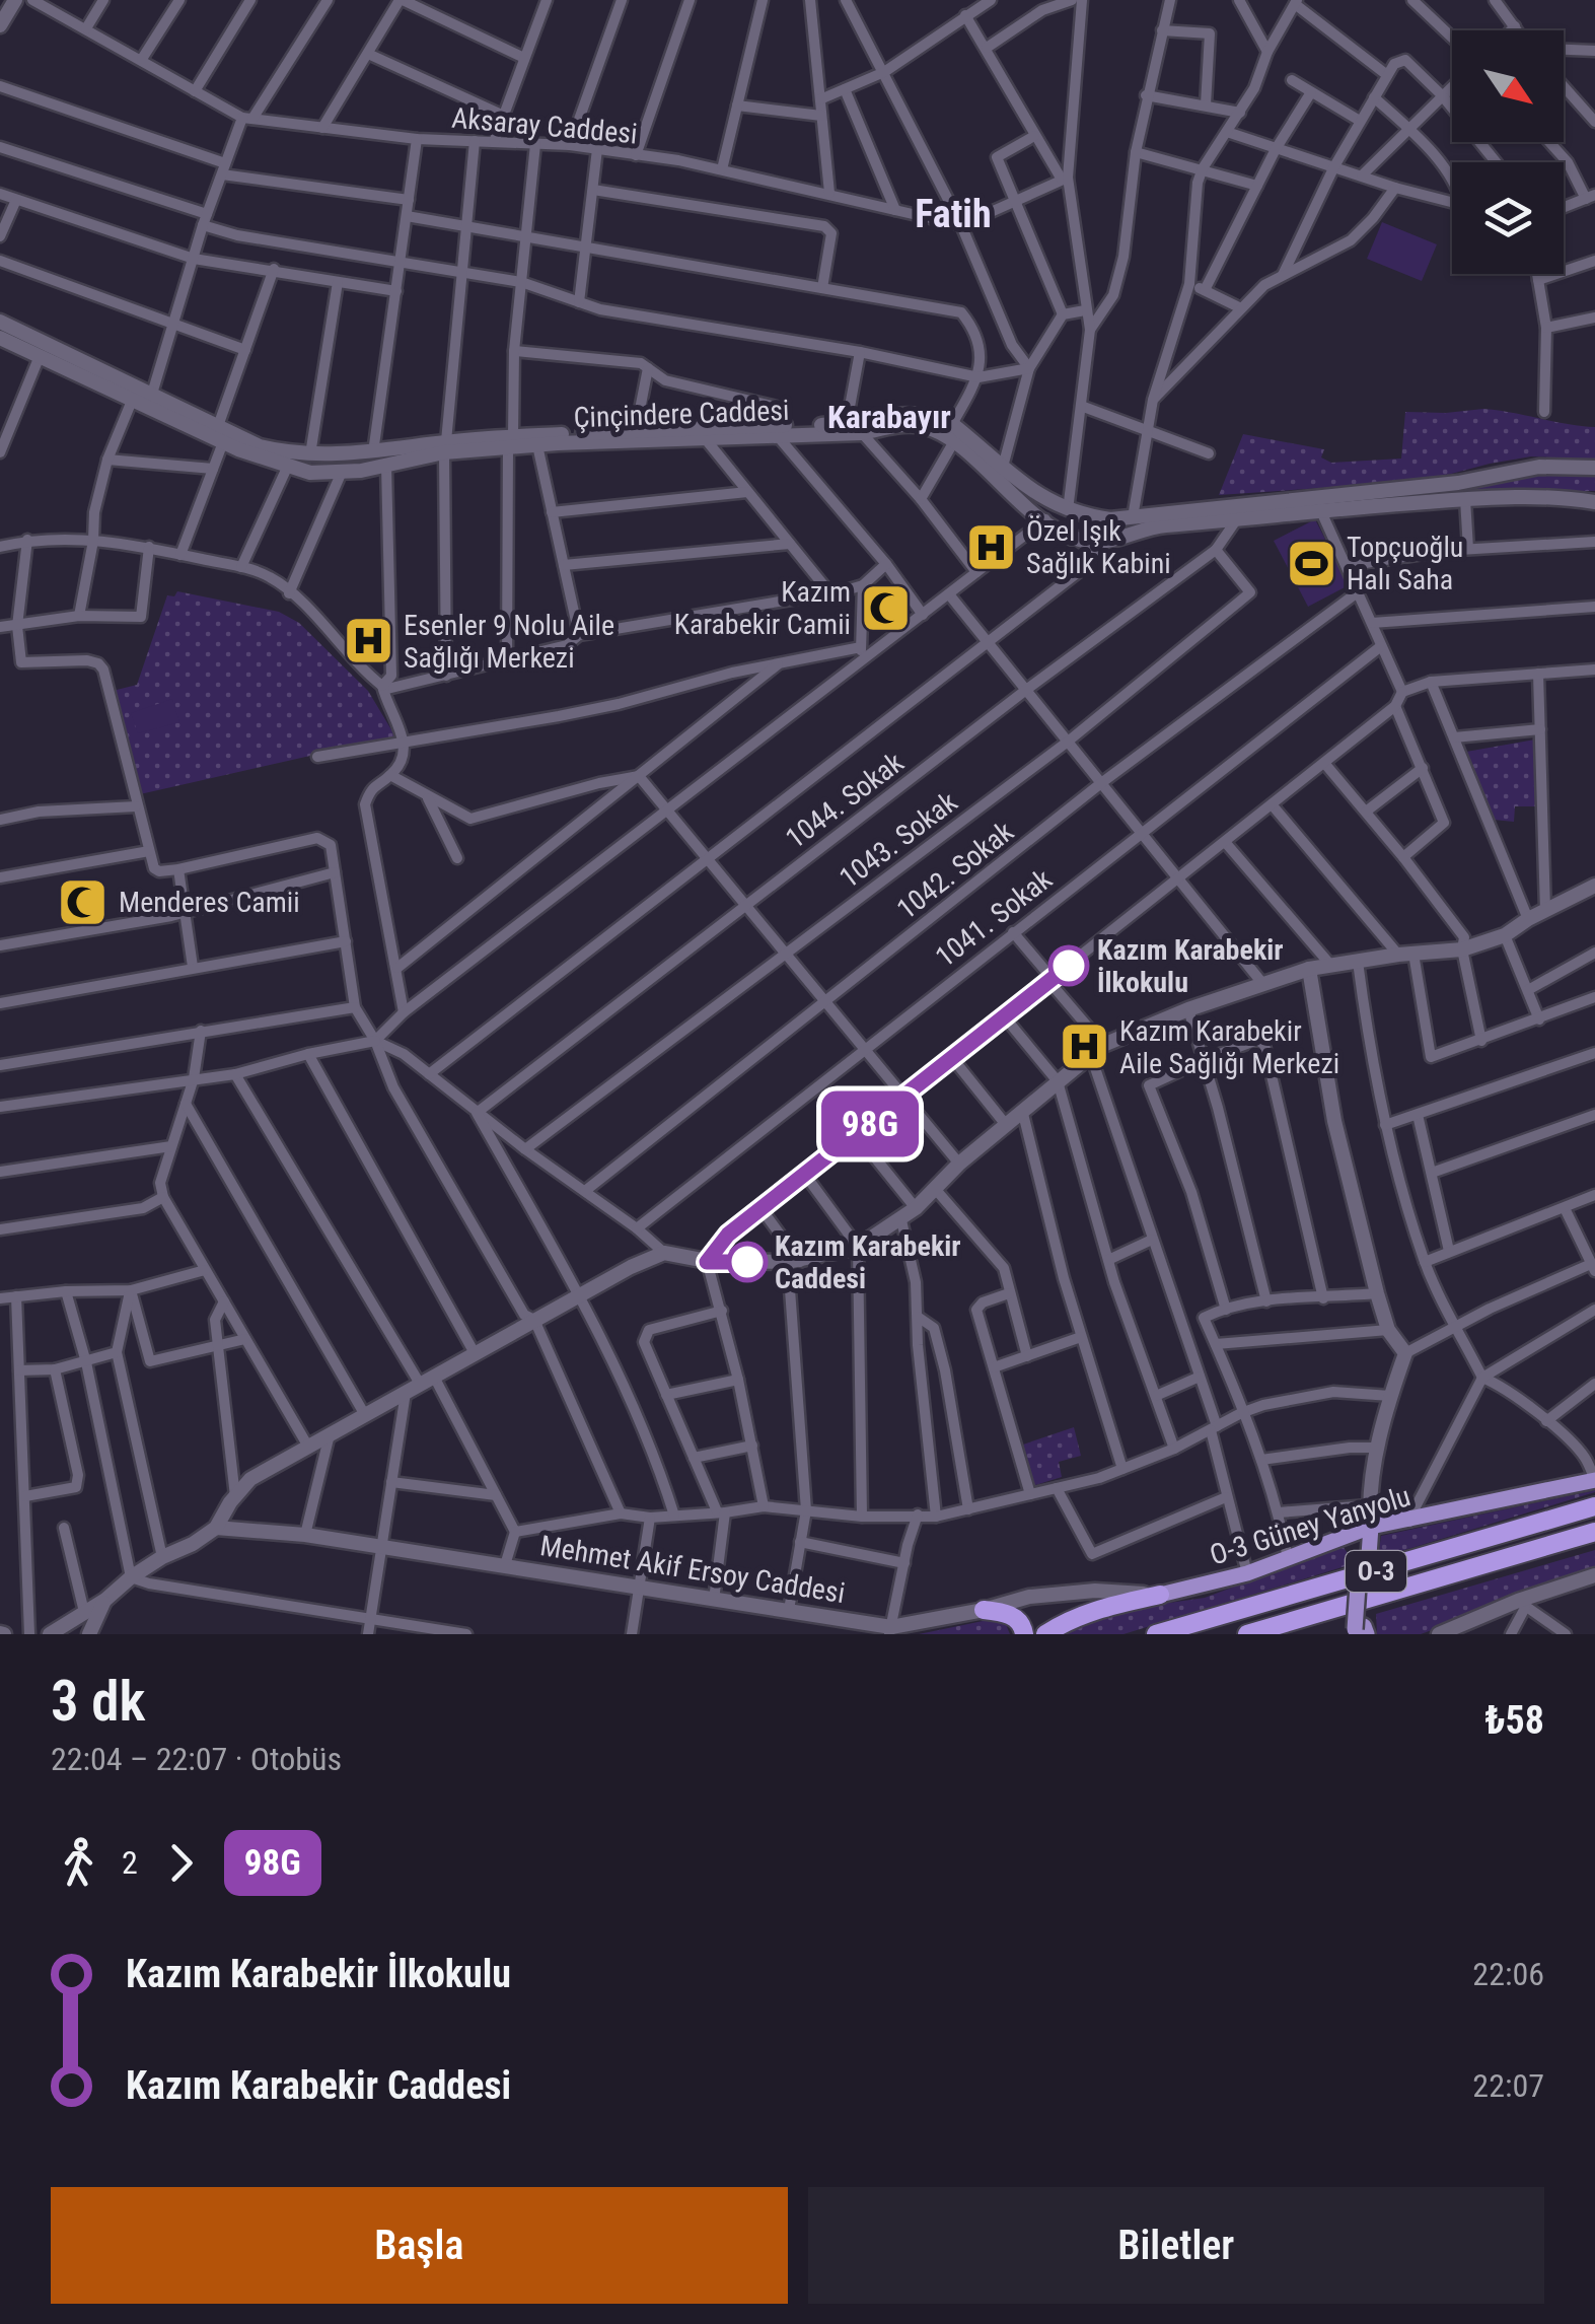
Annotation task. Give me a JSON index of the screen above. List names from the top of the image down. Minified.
{"streets":{"highway":["O-3"],"main road":["Çinçindere Caddesi","O-3 Güney Yanyolu","Mehmet Akif Ersoy Caddesi"],"street":["Aksaray Caddesi","1044. Sokak","1043. Sokak","1042. Sokak","1041. Sokak"]},"crossings":[["1044. Sokak","1043. Sokak"],["O-3 Güney Yanyolu","Mehmet Akif Ersoy Caddesi"]],"districts":["Fatih","Karabayır"],"places":{"hospital":["Özel Işık Sağlık Kabini","Esenler 9 Nolu Aile Sağlığı Merkezi","Kazım Karabekir Aile Sağlığı Merkezi"],"sports":["Topçuoğlu Halı Saha"],"mosque":["Kazım Karabekir Camii","Menderes Camii"],"other":["Kazım Karabekir İlkokulu","Kazım Karabekir Caddesi"]},"lines":["bus line 98G"],"north":"bottom right","page":{"on_map":"98G","heading":["3 dk","22:04 – 22:07 · Otobüs","₺58"],"legs":["2","98G"],"list":[{"name":"Kazım Karabekir İlkokulu","value":"22:06"},{"name":"Kazım Karabekir Caddesi","value":"22:07"}],"buttons":["Başla","Biletler"]}}
